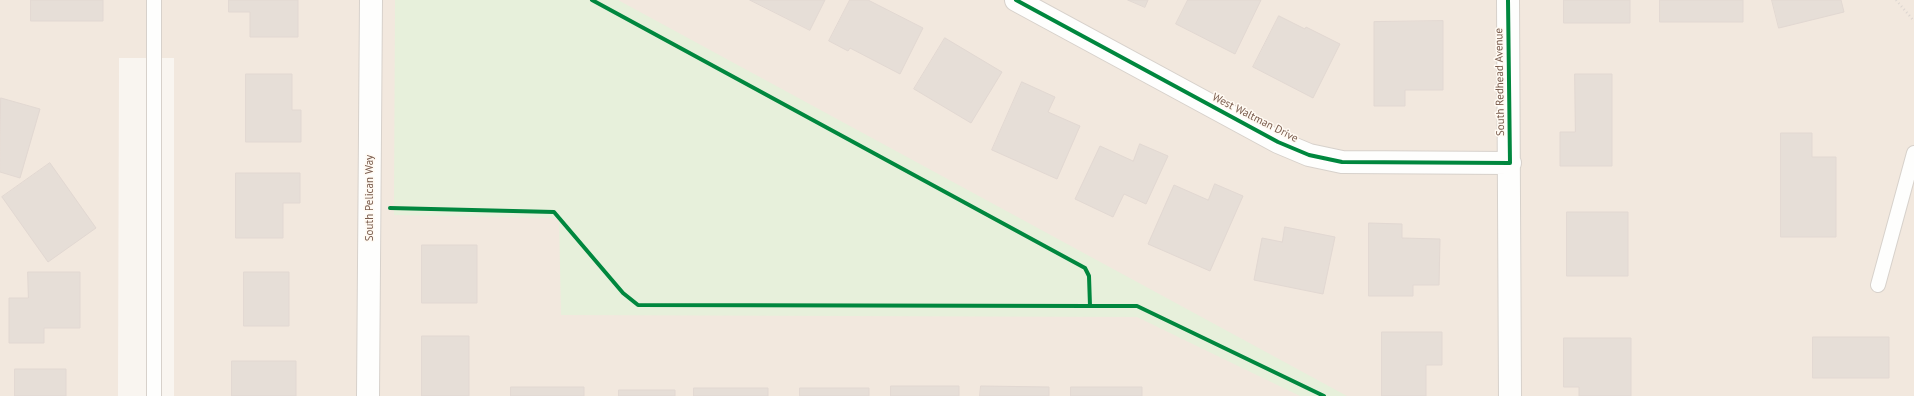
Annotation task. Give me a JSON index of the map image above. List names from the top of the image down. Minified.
{"streets":{"street":["South Redhead Avenue","West Waltman Drive","South Pelican Way"]},"crossings":[["South Redhead Avenue","West Waltman Drive"]]}
